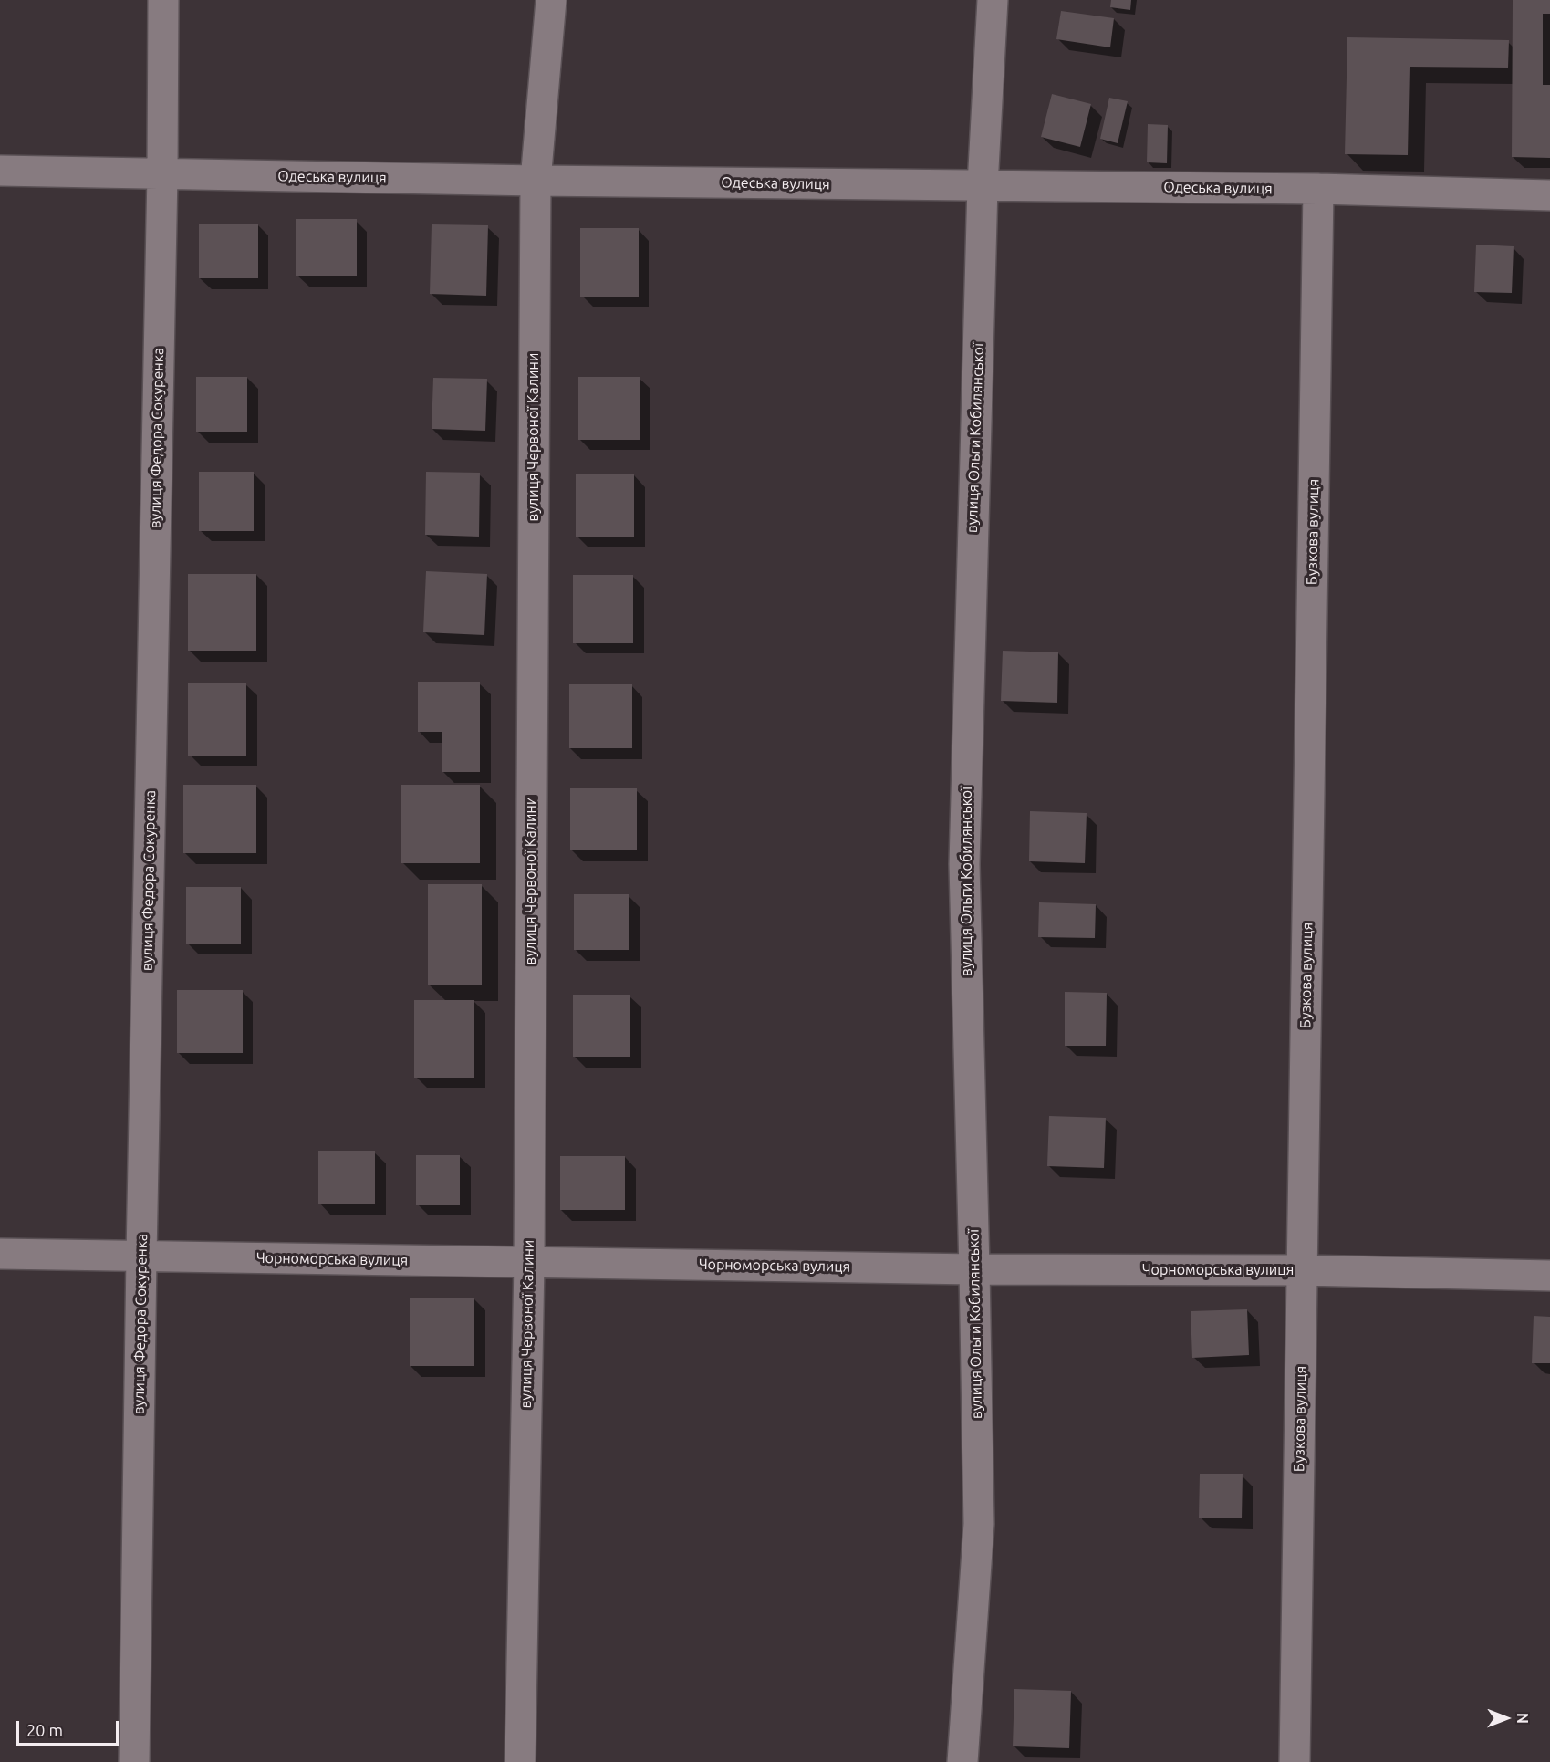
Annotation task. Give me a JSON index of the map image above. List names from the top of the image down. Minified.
{"streets":{"street":["Одеська вулиця","вулиця Червоної Калини","вулиця Федора Сокуренка","вулиця Ольги Кобилянської","Бузкова вулиця","Чорноморська вулиця"]},"crossings":[["Одеська вулиця","вулиця Червоної Калини"],["Одеська вулиця","вулиця Федора Сокуренка"],["Одеська вулиця","вулиця Ольги Кобилянської"],["Одеська вулиця","Бузкова вулиця"],["вулиця Червоної Калини","Чорноморська вулиця"],["вулиця Федора Сокуренка","Чорноморська вулиця"],["вулиця Ольги Кобилянської","Чорноморська вулиця"],["Бузкова вулиця","Чорноморська вулиця"]],"scale_bar":"20 m","north":"right"}
